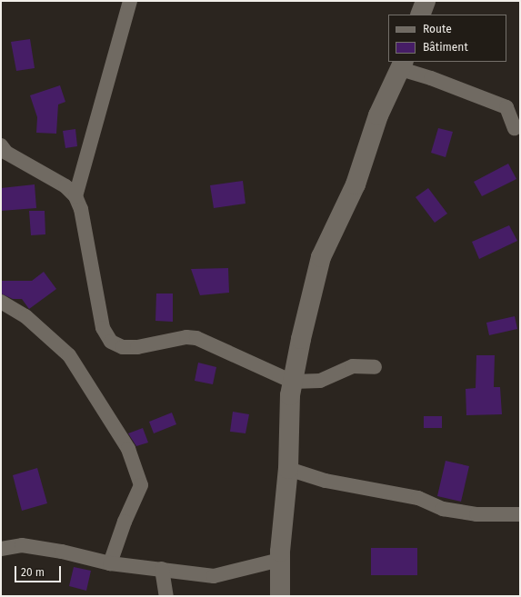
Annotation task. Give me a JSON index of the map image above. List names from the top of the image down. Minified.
{"legend":["Route","Bâtiment"],"scale_bar":"20 m"}
